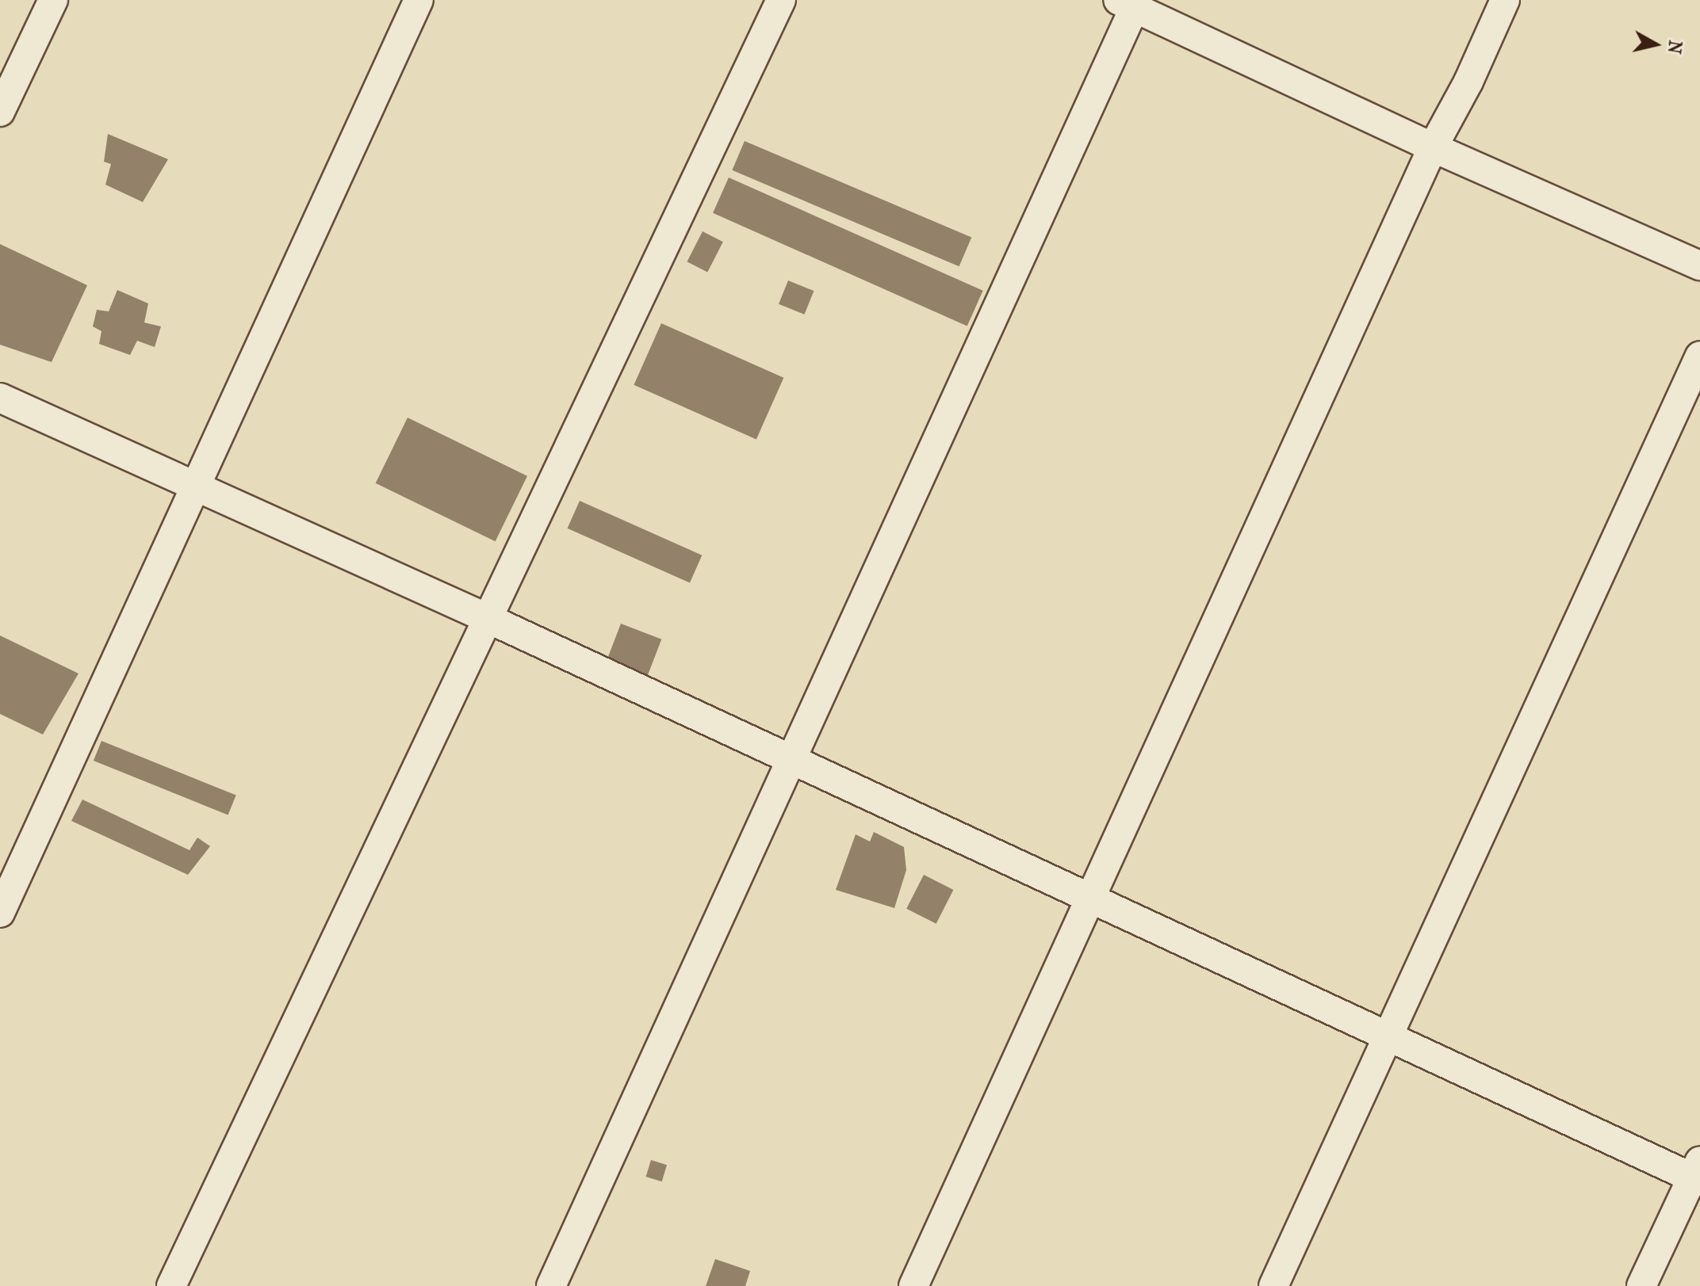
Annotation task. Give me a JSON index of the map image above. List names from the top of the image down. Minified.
{"north":"right"}
